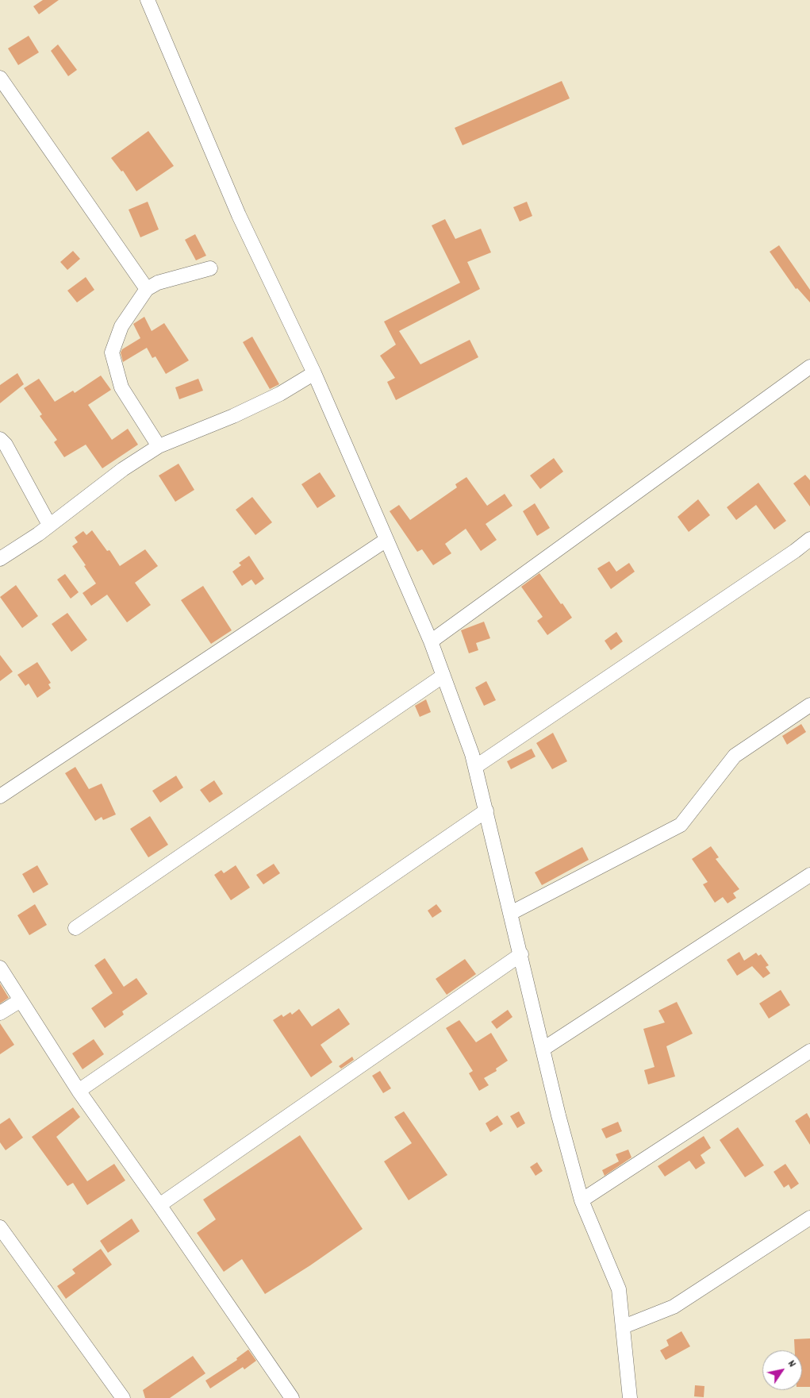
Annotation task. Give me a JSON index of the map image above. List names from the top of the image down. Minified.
{"north":"top right"}
